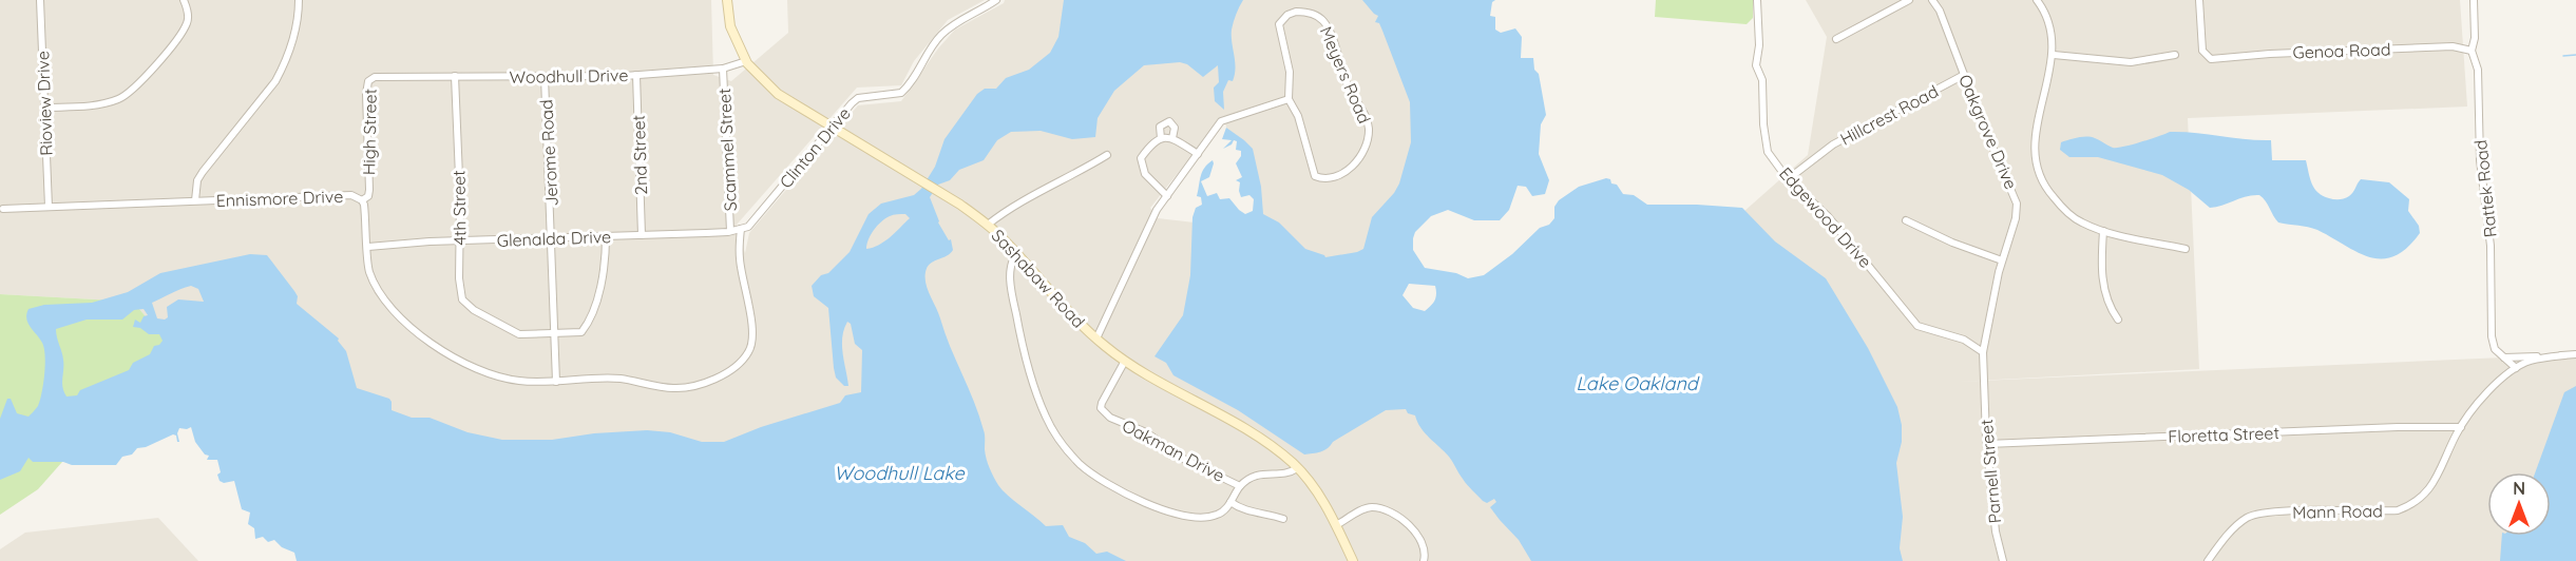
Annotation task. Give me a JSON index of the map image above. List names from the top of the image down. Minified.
{"streets":{"street":["Genoa Road","Meyers Road","Woodhull Drive","Rioview Drive","Hillcrest Road","High Street","Oakgrove Drive","Clinton Drive","Scammel Street","Jerome Road","2nd Street","Rattek Road","Ennismore Drive","4th Street","Edgewood Drive","Glenalda Drive","Sashabaw Road","Floretta Street","Oakman Drive","Parnell Street","Mann Road"]},"crossings":[["Genoa Road","Rattek Road"],["Woodhull Drive","High Street"],["Woodhull Drive","Scammel Street"],["Woodhull Drive","Jerome Road"],["Woodhull Drive","2nd Street"],["Woodhull Drive","4th Street"],["Woodhull Drive","Sashabaw Road"],["Rioview Drive","Ennismore Drive"],["Hillcrest Road","Oakgrove Drive"],["Hillcrest Road","Edgewood Drive"],["High Street","Ennismore Drive"],["Oakgrove Drive","Edgewood Drive"],["Oakgrove Drive","Parnell Street"],["Clinton Drive","Ennismore Drive"],["Clinton Drive","Glenalda Drive"],["Clinton Drive","Sashabaw Road"],["Scammel Street","Glenalda Drive"],["Jerome Road","Ennismore Drive"],["Jerome Road","4th Street"],["Jerome Road","Glenalda Drive"],["2nd Street","Glenalda Drive"],["Rattek Road","Mann Road"],["Ennismore Drive","Glenalda Drive"],["4th Street","Glenalda Drive"],["Sashabaw Road","Oakman Drive"],["Floretta Street","Parnell Street"],["Floretta Street","Mann Road"]],"water":["Lake Oakland","Woodhull Lake"],"north":"top"}
